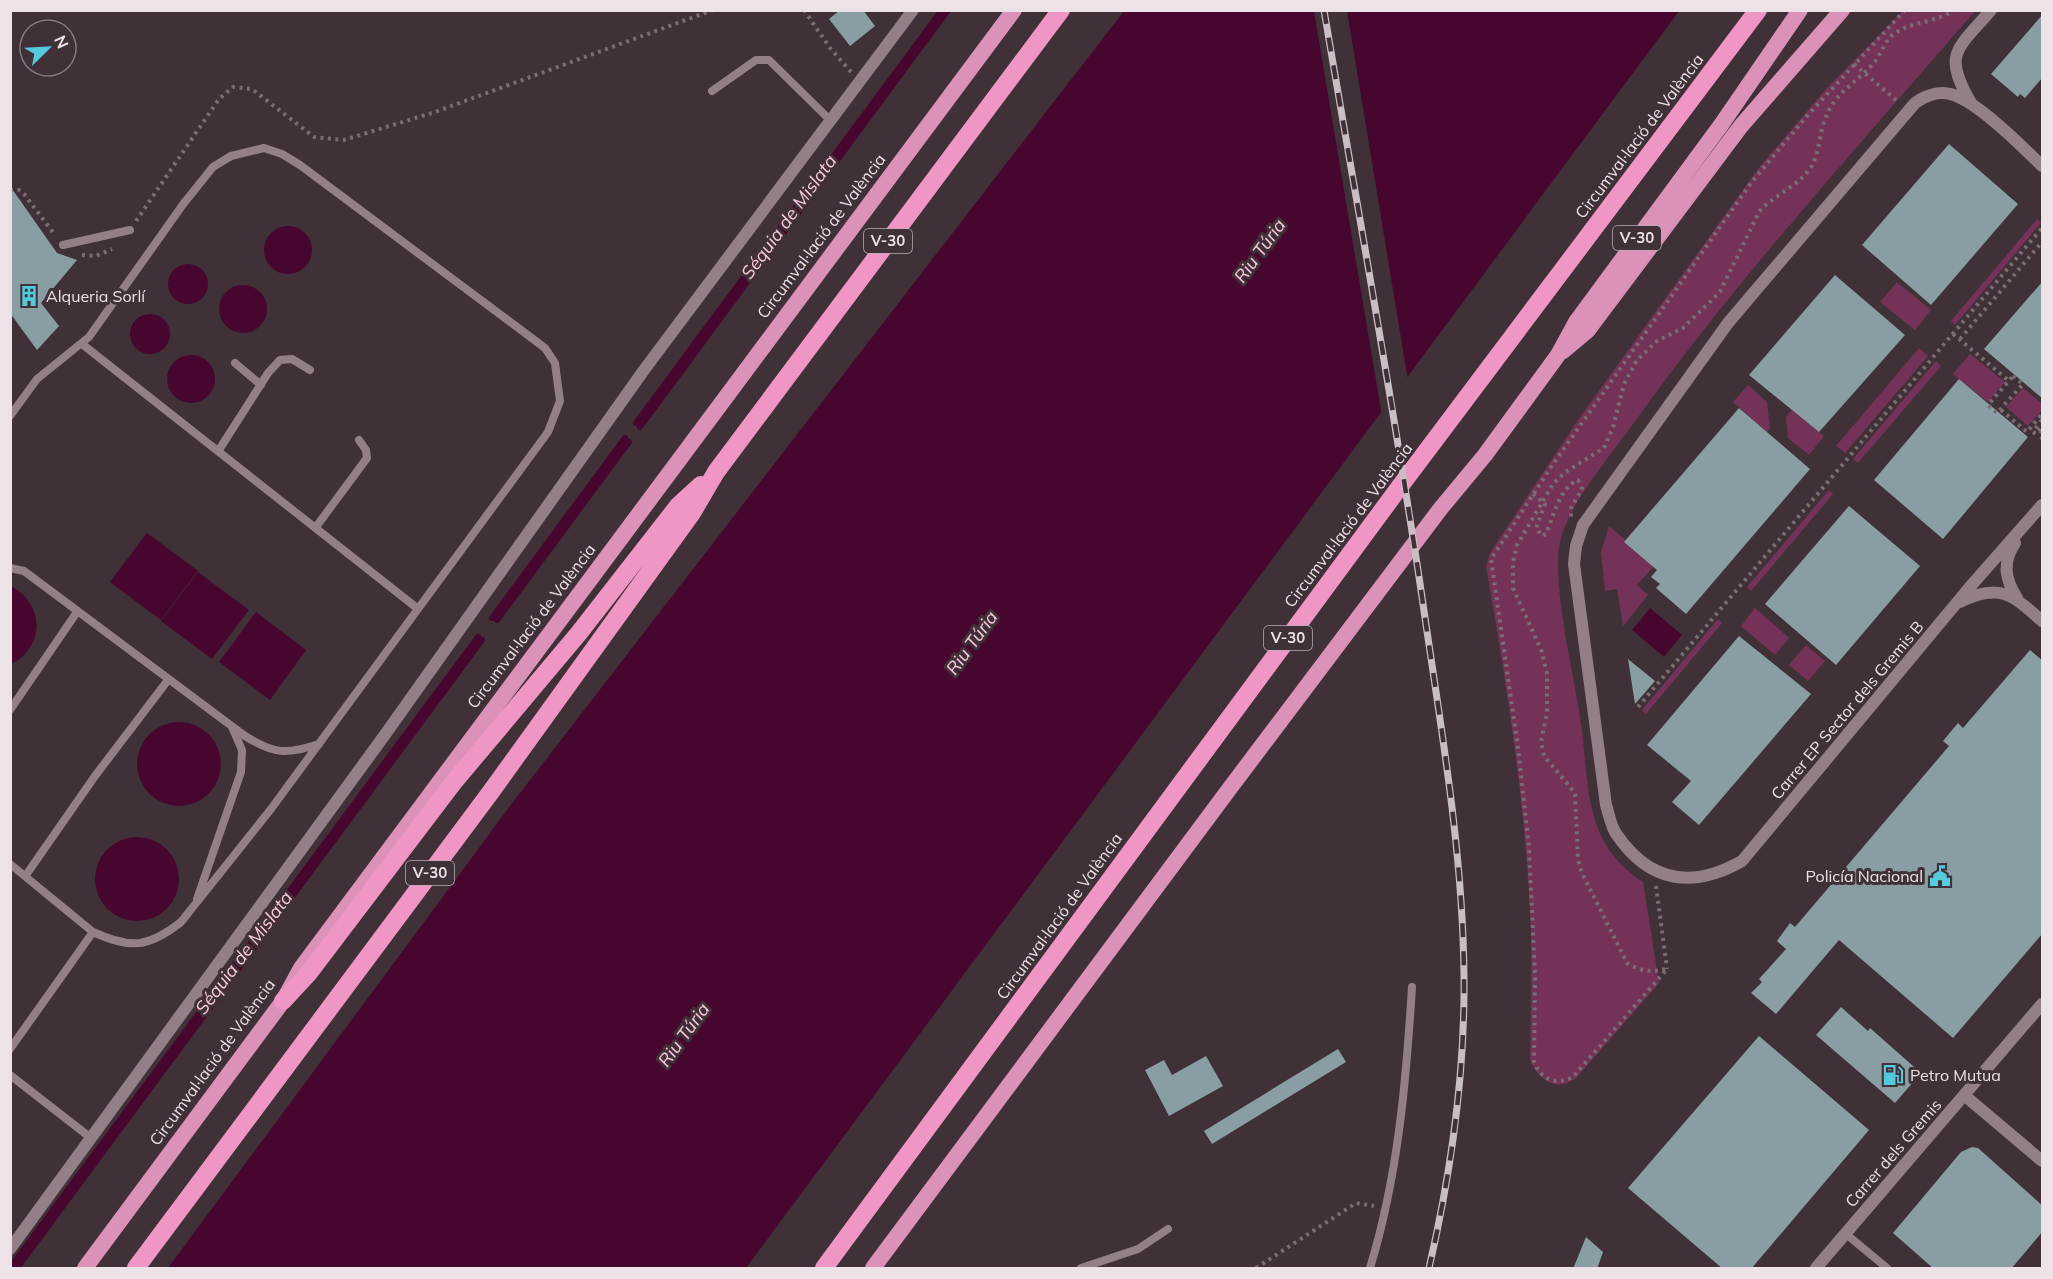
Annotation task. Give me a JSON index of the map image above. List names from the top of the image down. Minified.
{"streets":{"highway":["Circumval·lació de València","V-30"],"street":["Carrer EP Sector dels Gremis B","Carrer dels Gremis"]},"water":["Séquia de Mislata","Riu Túria"],"places":{"building":["Alqueria Sorlí"],"public building":["Policía Nacional"],"fuel station":["Petro Mutua"]},"north":"top right"}
